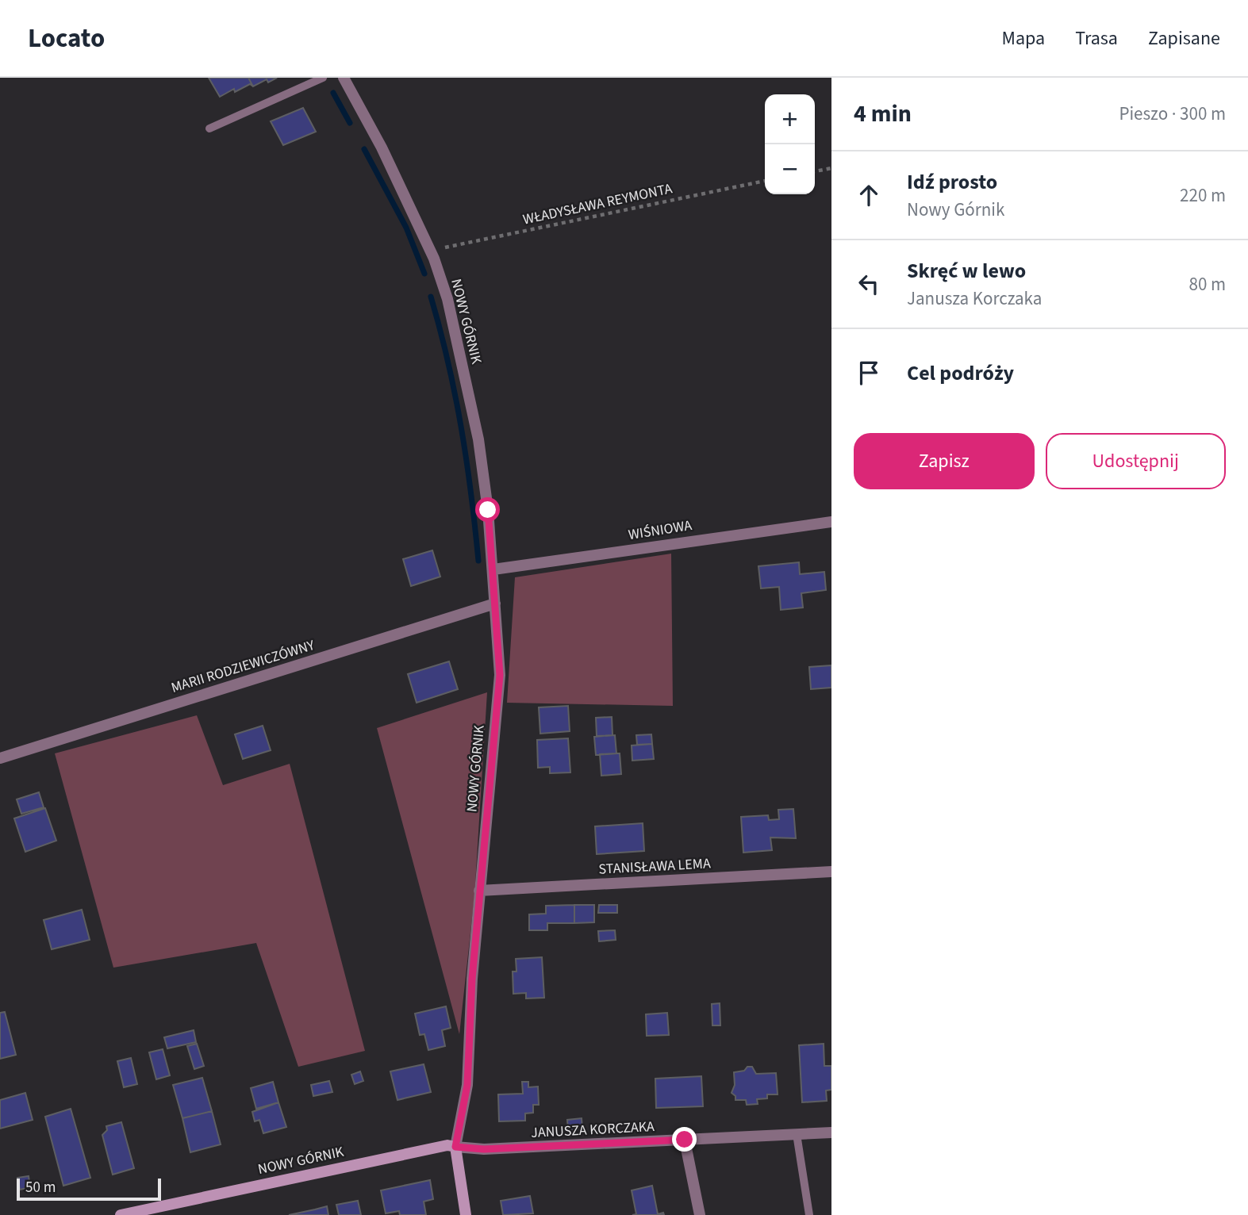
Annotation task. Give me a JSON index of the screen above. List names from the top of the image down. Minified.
{"streets":{"street":["NOWY GÓRNIK","WIŚNIOWA","MARII RODZIEWICZÓWNY","STANISŁAWA LEMA","JANUSZA KORCZAKA"],"path":["WŁADYSŁAWA REYMONTA"]},"crossings":[["WŁADYSŁAWA REYMONTA","NOWY GÓRNIK"],["NOWY GÓRNIK","WIŚNIOWA"],["NOWY GÓRNIK","MARII RODZIEWICZÓWNY"],["NOWY GÓRNIK","STANISŁAWA LEMA"],["NOWY GÓRNIK","JANUSZA KORCZAKA"]],"scale_bar":"50 m","page":{"header":"Locato","nav":["Mapa","Trasa","Zapisane"],"heading":["4 min","Pieszo · 300 m"],"map_buttons":["+","−"],"list":[["Idź prosto","Nowy Górnik","220 m"],["Skręć w lewo","Janusza Korczaka","80 m"],"Cel podróży"],"buttons":["Zapisz","Udostępnij"],"scale":"50 m"}}
